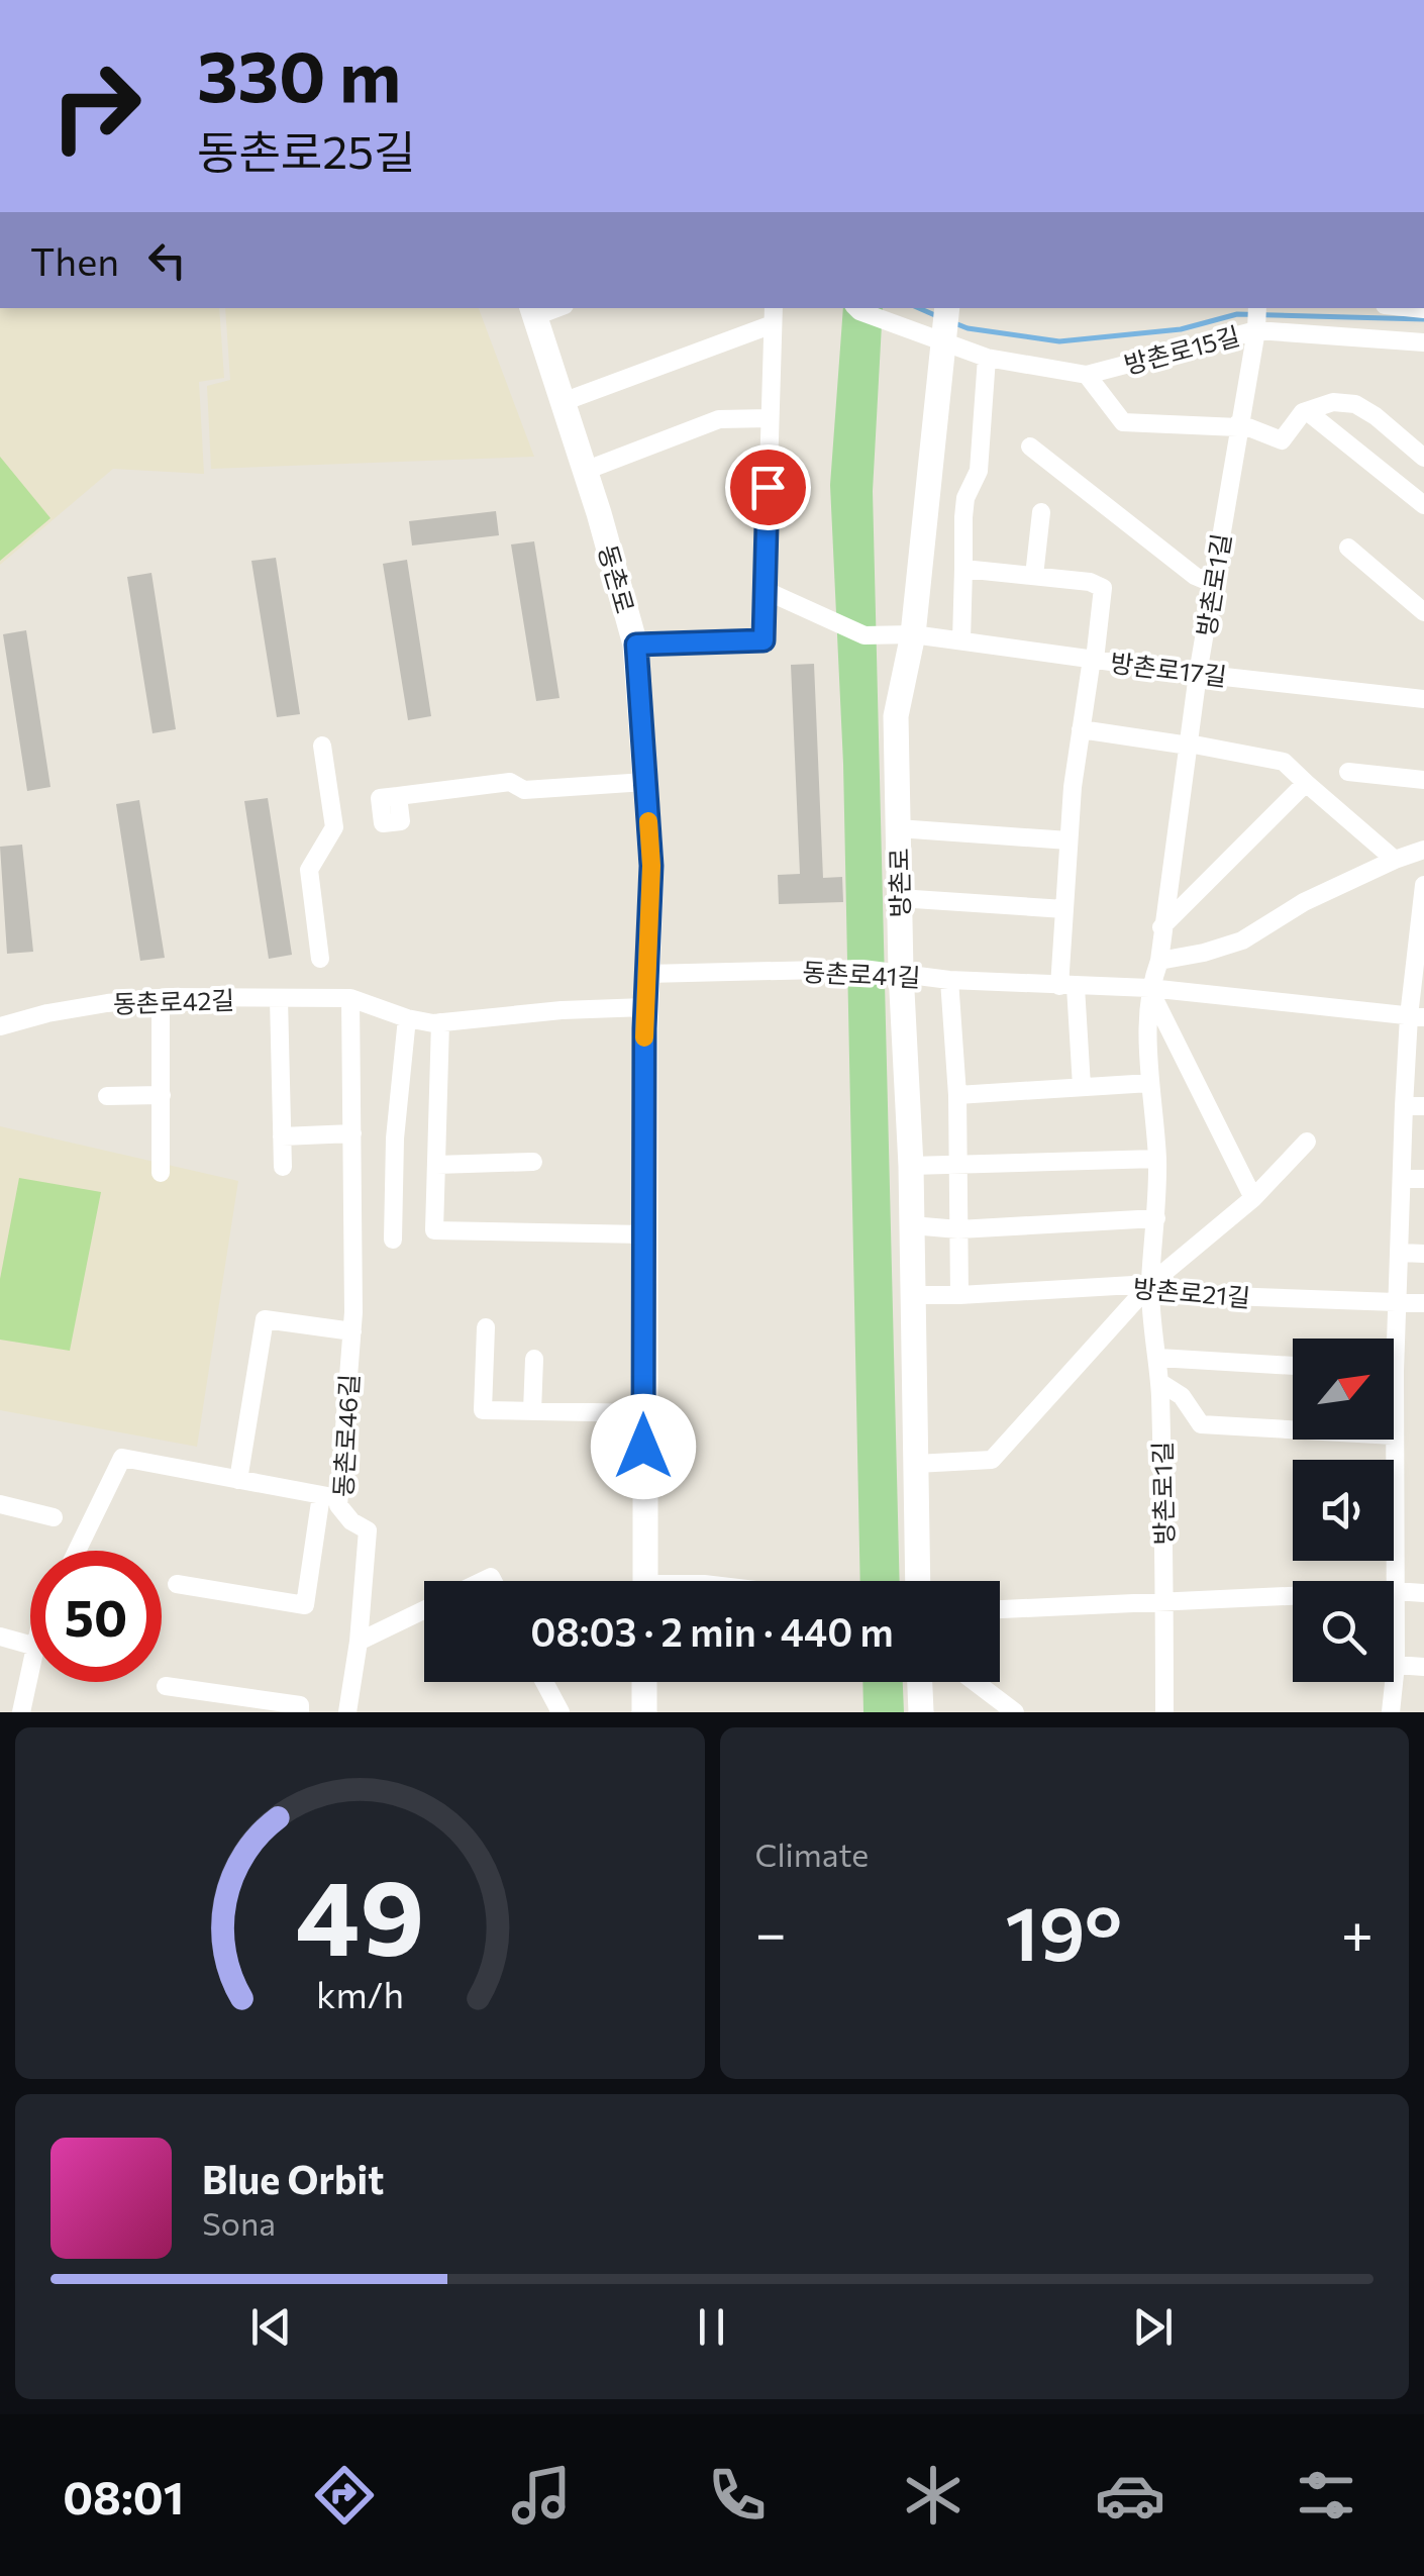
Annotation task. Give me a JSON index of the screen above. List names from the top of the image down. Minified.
{"streets":{"street":["방촌로15길","동촌로","방촌로1길","방촌로17길","방촌로","동촌로41길","동촌로42길","방촌로21길","동촌로46길"]},"crossings":[["방촌로15길","방촌로1길"],["방촌로15길","방촌로"],["동촌로","동촌로41길"],["동촌로","동촌로42길"],["방촌로1길","방촌로17길"],["방촌로1길","동촌로41길"],["방촌로1길","방촌로21길"],["방촌로17길","방촌로"],["방촌로","동촌로41길"],["방촌로","방촌로21길"]],"north":"top right","page":{"turn":["330 m","동촌로25길"],"then":"Then","limit":"50","trip":"08:03 · 2 min · 440 m","tile":"Climate","heat":["−","19°","+"],"song":["Blue Orbit","Sona"],"tabs":"08:01","gauge":["49","km/h"]}}
